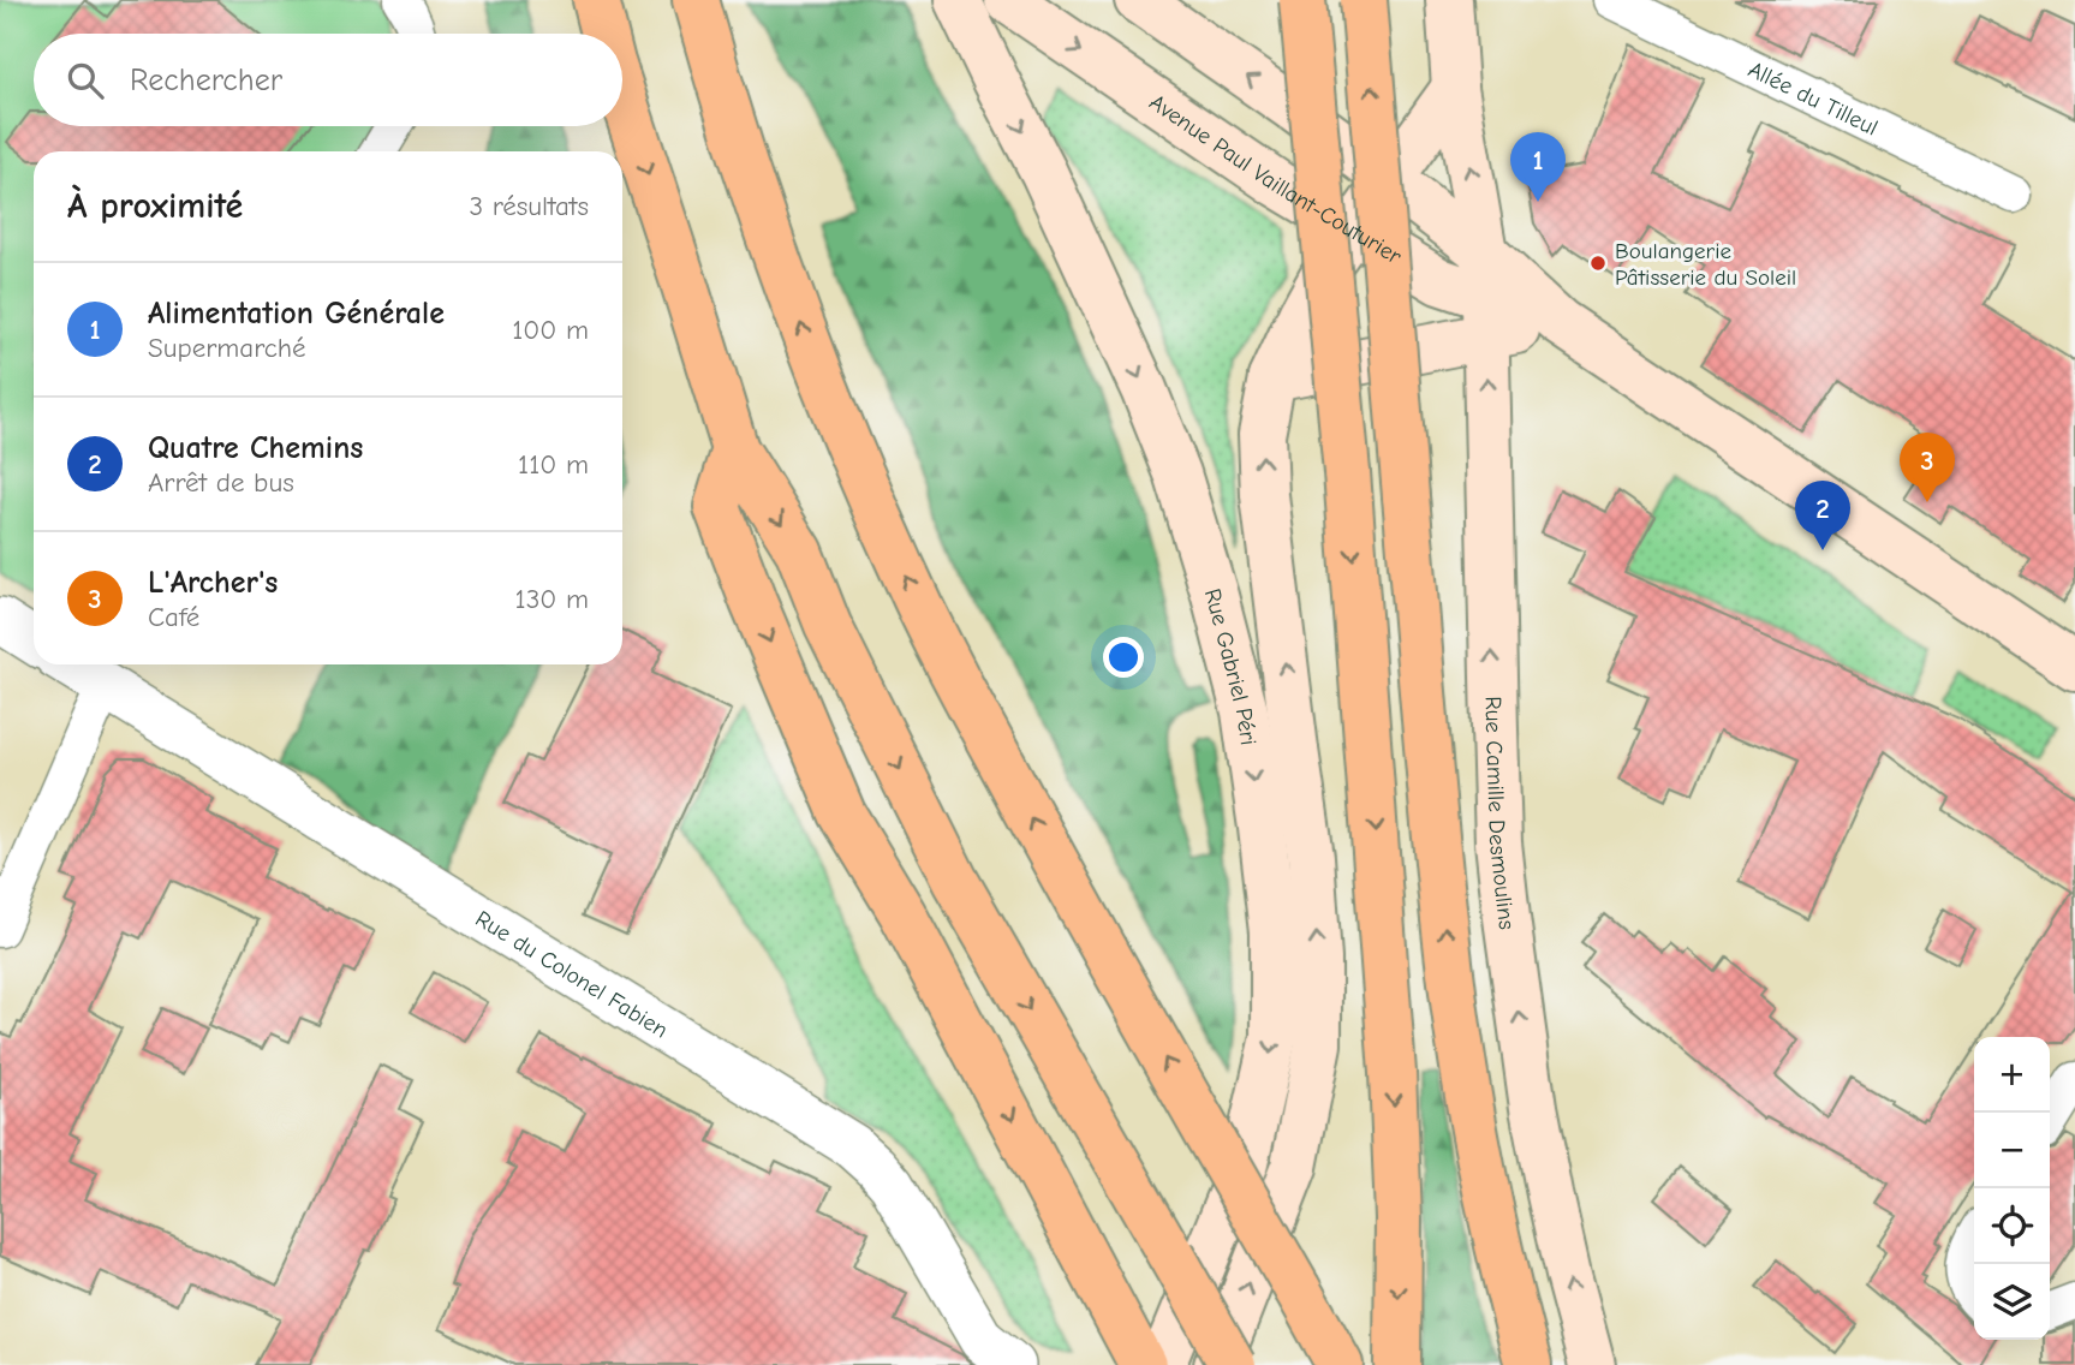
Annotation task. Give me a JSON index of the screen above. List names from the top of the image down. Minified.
{"streets":{"main road":["Avenue Paul Vaillant-Couturier","Rue Gabriel Péri","Rue Camille Desmoulins"],"street":["Allée du Tilleul","Rue du Colonel Fabien"]},"crossings":[["Avenue Paul Vaillant-Couturier","Rue Gabriel Péri"],["Avenue Paul Vaillant-Couturier","Rue Camille Desmoulins"]],"one_way":["Rue Camille Desmoulins"],"places":["Boulangerie Pâtisserie du Soleil"],"page":{"search":"Rechercher","pins":["1","3","2"],"heading":["À proximité","3 résultats"],"list":[{"mark":"1","name":"Alimentation Générale","note":"Supermarché","value":"100 m"},{"mark":"2","name":"Quatre Chemins","note":"Arrêt de bus","value":"110 m"},{"mark":"3","name":"L'Archer's","note":"Café","value":"130 m"}],"map_buttons":["+","−"]}}
